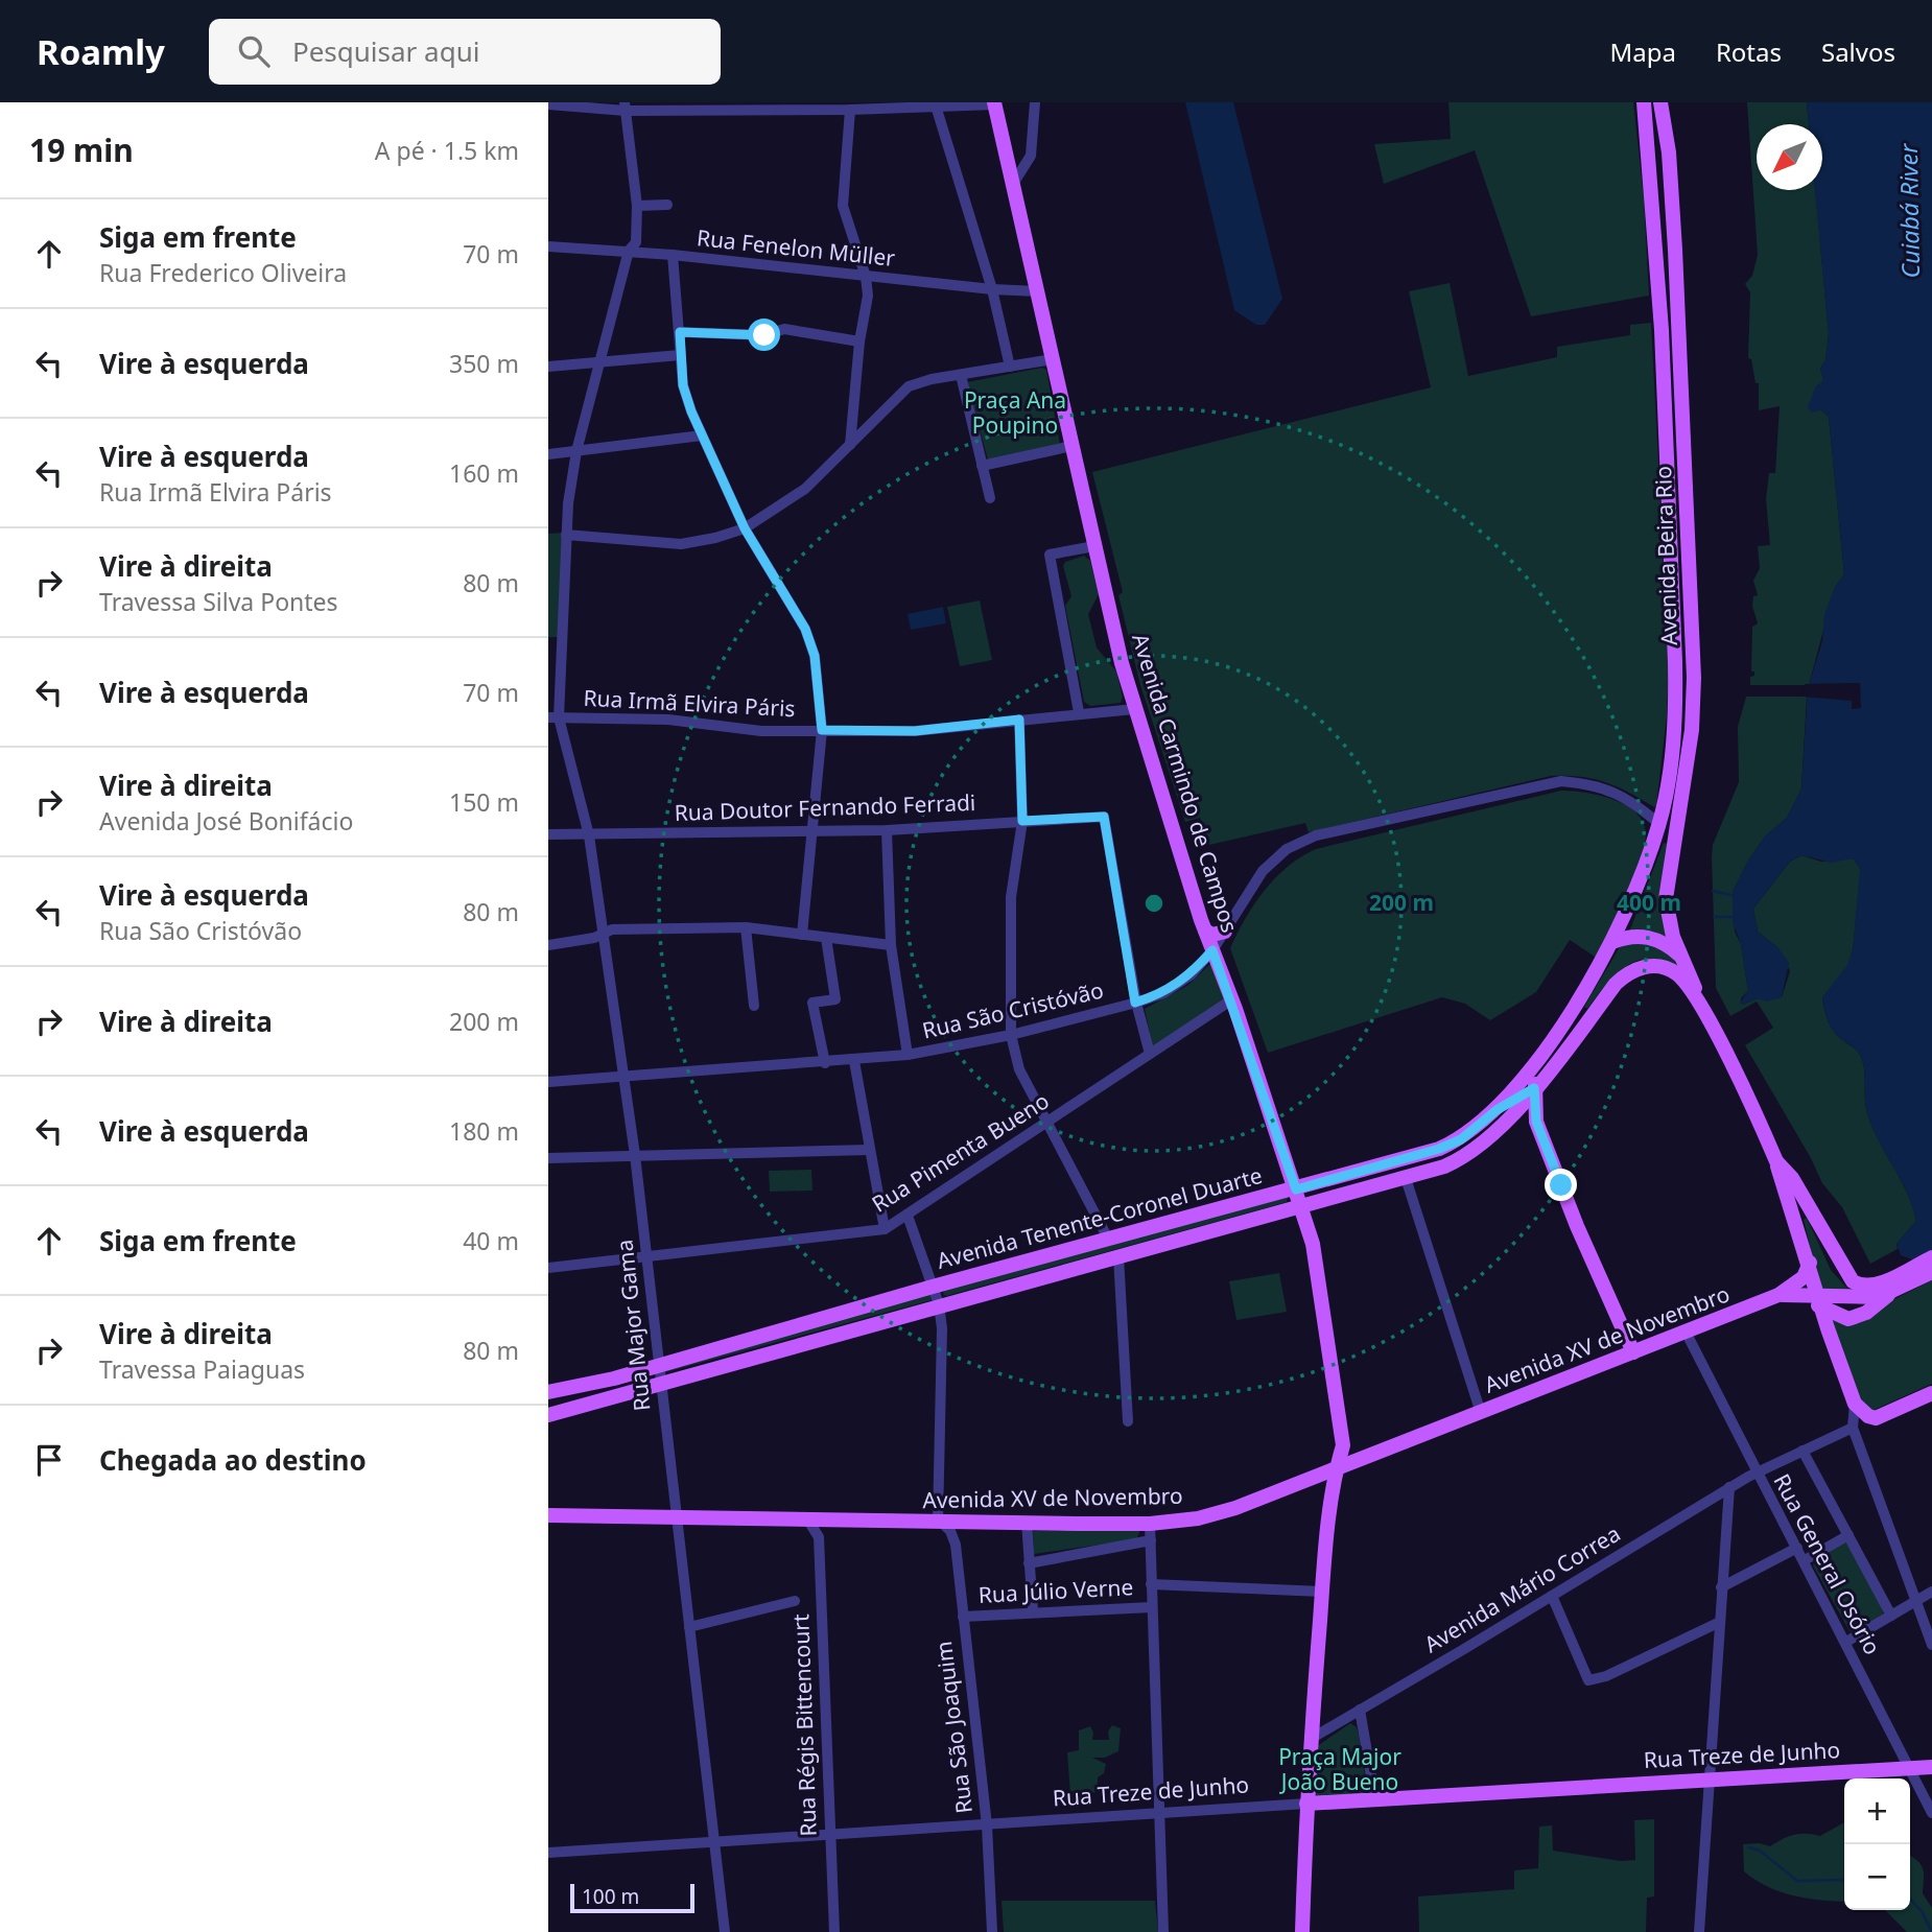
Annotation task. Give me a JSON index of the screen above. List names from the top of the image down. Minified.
{"streets":{"main road":["Avenida Beira Rio","Avenida Carmindo de Campos","Avenida Tenente-Coronel Duarte","Avenida XV de Novembro","Rua Treze de Junho"],"street":["Rua Fenelon Müller","Rua Irmã Elvira Páris","Rua Doutor Fernando Ferradi","Rua São Cristóvão","Rua Pimenta Bueno","Rua Major Gama","Rua General Osório","Avenida Mário Correa","Rua Júlio Verne","Rua Régis Bittencourt","Rua São Joaquim"]},"crossings":[["Rua Fenelon Müller","Avenida Carmindo de Campos"],["Rua Fenelon Müller","Rua Major Gama"],["Avenida Beira Rio","Rua São Cristóvão"],["Avenida Beira Rio","Avenida Tenente-Coronel Duarte"],["Rua Irmã Elvira Páris","Avenida Carmindo de Campos"],["Rua Irmã Elvira Páris","Rua Major Gama"],["Avenida Carmindo de Campos","Rua São Cristóvão"],["Avenida Carmindo de Campos","Rua Pimenta Bueno"],["Avenida Carmindo de Campos","Avenida Tenente-Coronel Duarte"],["Avenida Carmindo de Campos","Avenida XV de Novembro"],["Avenida Carmindo de Campos","Avenida Mário Correa"],["Avenida Carmindo de Campos","Rua Treze de Junho"],["Rua Doutor Fernando Ferradi","Rua São Cristóvão"],["Rua Doutor Fernando Ferradi","Rua Major Gama"],["Rua São Cristóvão","Rua Major Gama"],["Rua Pimenta Bueno","Rua Major Gama"],["Avenida Tenente-Coronel Duarte","Rua Major Gama"],["Rua Major Gama","Avenida XV de Novembro"],["Rua Major Gama","Rua Treze de Junho"],["Avenida XV de Novembro","Rua General Osório"],["Avenida XV de Novembro","Rua Régis Bittencourt"],["Avenida XV de Novembro","Rua São Joaquim"],["Rua General Osório","Avenida Mário Correa"],["Rua General Osório","Rua Treze de Junho"],["Rua Júlio Verne","Rua São Joaquim"],["Rua Régis Bittencourt","Rua Treze de Junho"],["Rua São Joaquim","Rua Treze de Junho"]],"water":["Cuiabá River"],"parks":["Praça Ana Poupino","Praça Major João Bueno"],"scale_bar":"100 m","north":"bottom left","page":{"header":"Roamly","search":"Pesquisar aqui","nav":["Mapa","Rotas","Salvos"],"heading":["19 min","A pé · 1.5 km"],"list":[["Siga em frente","Rua Frederico Oliveira","70 m"],["Vire à esquerda","350 m"],["Vire à esquerda","Rua Irmã Elvira Páris","160 m"],["Vire à direita","Travessa Silva Pontes","80 m"],["Vire à esquerda","70 m"],["Vire à direita","Avenida José Bonifácio","150 m"],["Vire à esquerda","Rua São Cristóvão","80 m"],["Vire à direita","200 m"],["Vire à esquerda","180 m"],["Siga em frente","40 m"],["Vire à direita","Travessa Paiaguas","80 m"],"Chegada ao destino"],"map_buttons":["+","−"],"scale":"100 m"},"rings":["200 m","400 m"]}
